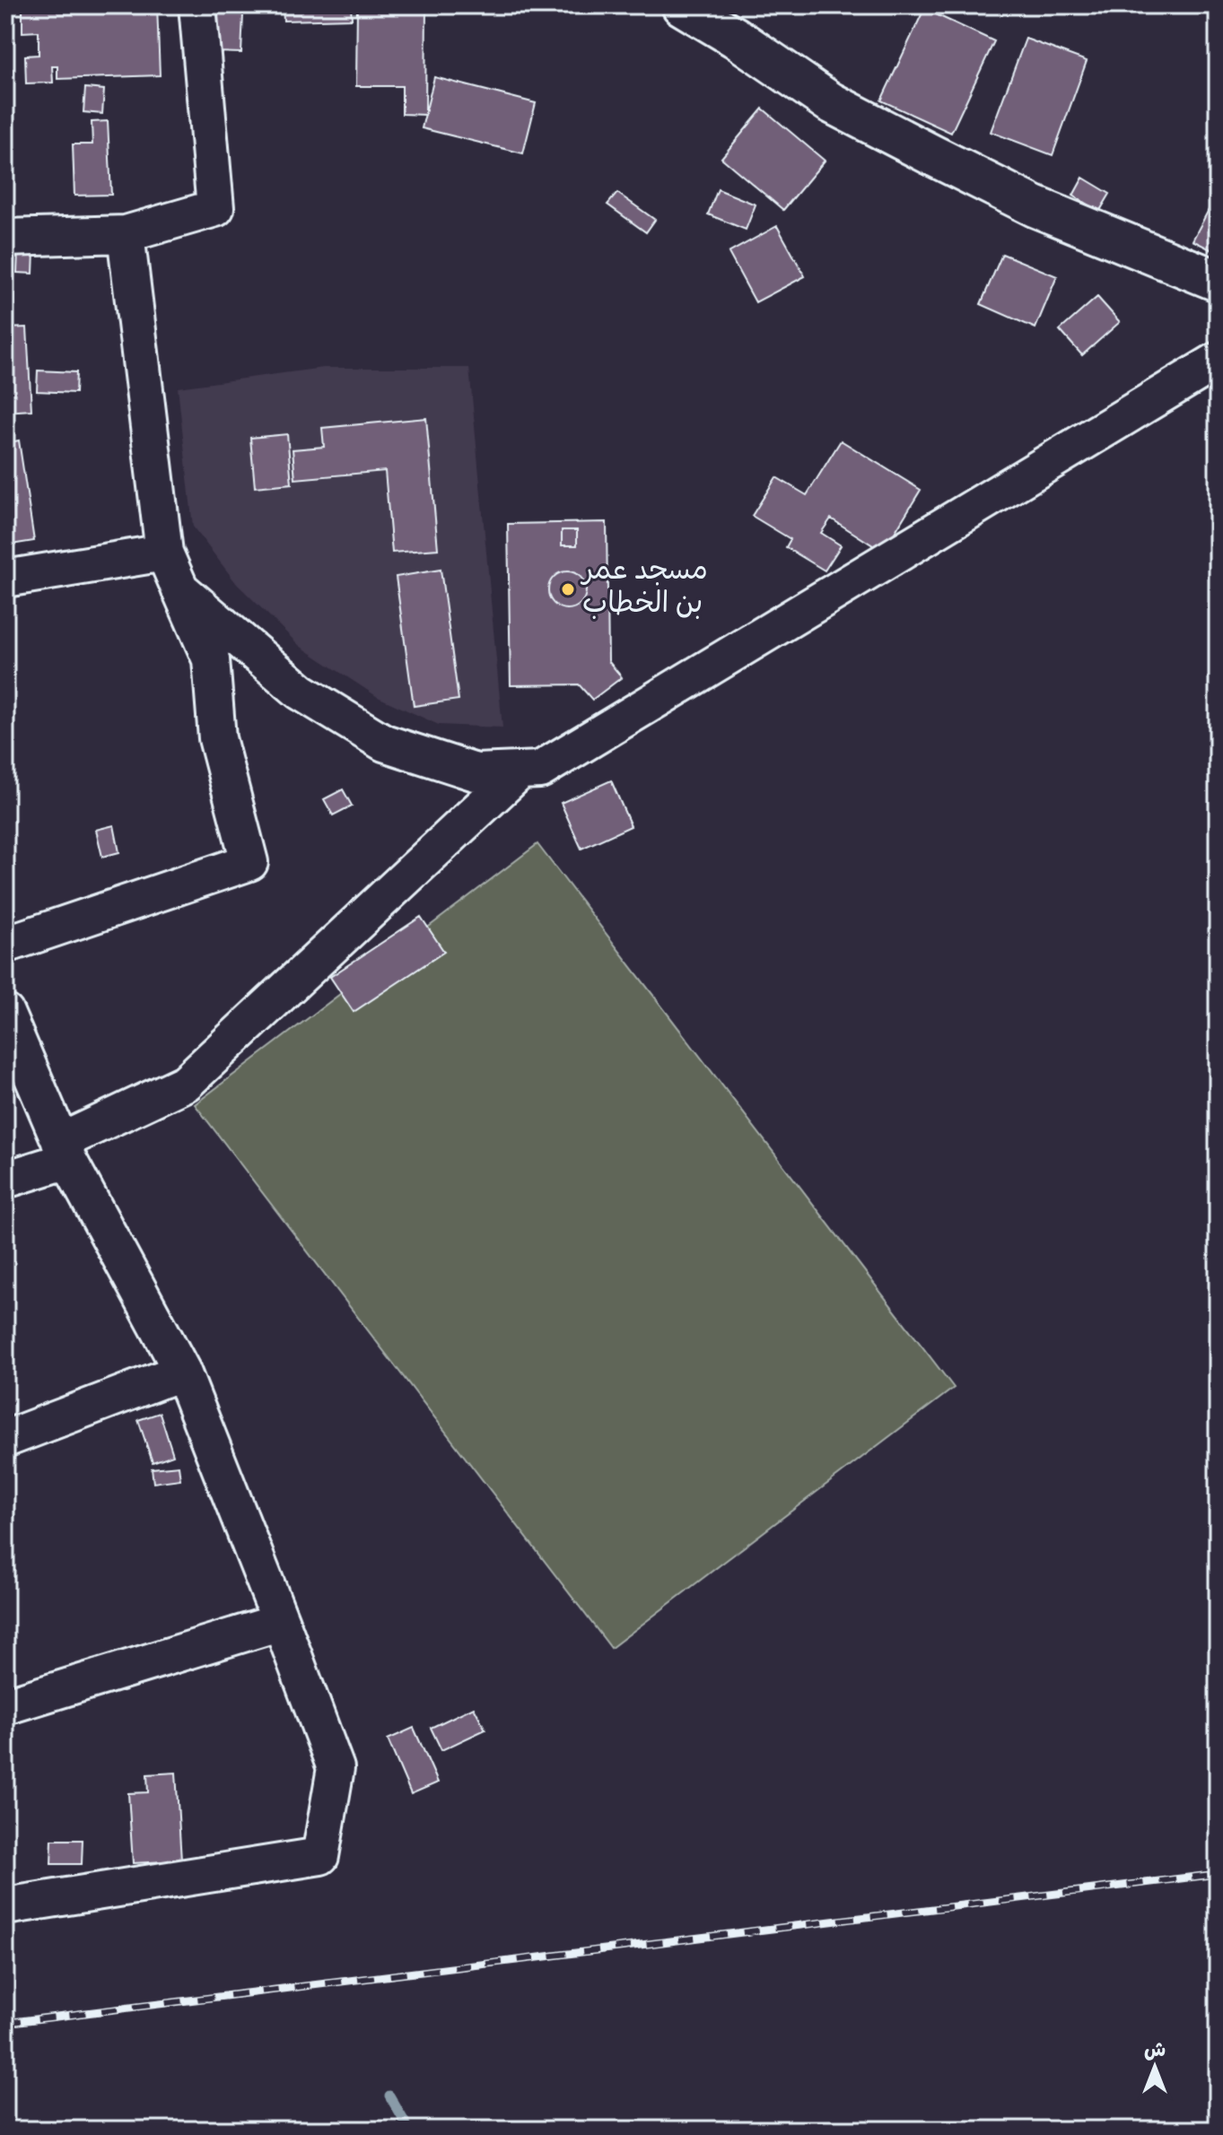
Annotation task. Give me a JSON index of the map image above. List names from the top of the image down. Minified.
{"places":["مسجد عمر بن الخطاب"],"north":"top"}
